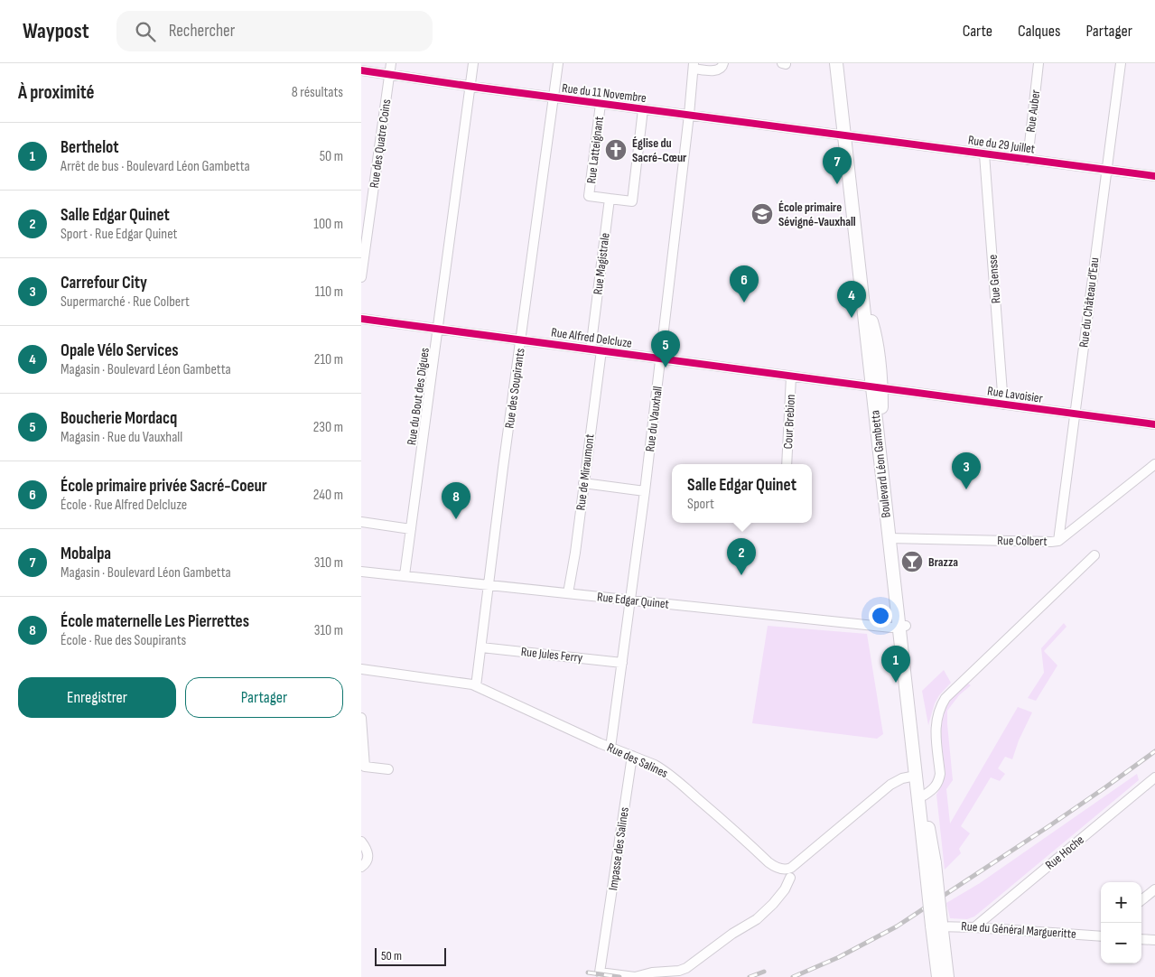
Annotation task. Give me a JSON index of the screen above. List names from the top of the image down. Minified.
{"streets":{"main road":["Boulevard Léon Gambetta"],"street":["Rue du 11 Novembre","Rue Auber","Rue des Quatre Coins","Rue du 29 Juillet","Rue Latteignant","Rue Magistrale","Rue Gensse","Rue du Château d'Eau","Rue Alfred Delcluze","Rue des Soupirants","Rue Lavoisier","Rue du Bout des Digues","Rue du Vauxhall","Cour Brebion","Rue de Miraumont","Rue Colbert","Rue Edgar Quinet","Rue Jules Ferry","Rue des Salines","Impasse des Salines","Rue Hoche","Rue du Général Margueritte"]},"crossings":[["Rue du 11 Novembre","Rue des Quatre Coins"],["Rue du 11 Novembre","Rue du 29 Juillet"],["Rue du 11 Novembre","Rue Latteignant"],["Rue du 11 Novembre","Rue des Soupirants"],["Rue du 11 Novembre","Rue du Bout des Digues"],["Rue du 11 Novembre","Rue du Vauxhall"],["Rue du 11 Novembre","Boulevard Léon Gambetta"],["Rue Auber","Rue du 29 Juillet"],["Rue du 29 Juillet","Rue Gensse"],["Rue du 29 Juillet","Rue du Château d'Eau"],["Rue du 29 Juillet","Boulevard Léon Gambetta"],["Rue Latteignant","Rue Magistrale"],["Rue Magistrale","Rue Alfred Delcluze"],["Rue Gensse","Rue Lavoisier"],["Rue du Château d'Eau","Rue Lavoisier"],["Rue du Château d'Eau","Rue Colbert"],["Rue Alfred Delcluze","Rue des Soupirants"],["Rue Alfred Delcluze","Rue Lavoisier"],["Rue Alfred Delcluze","Rue du Bout des Digues"],["Rue Alfred Delcluze","Rue du Vauxhall"],["Rue Alfred Delcluze","Cour Brebion"],["Rue Alfred Delcluze","Boulevard Léon Gambetta"],["Rue Alfred Delcluze","Rue de Miraumont"],["Rue des Soupirants","Rue Edgar Quinet"],["Rue des Soupirants","Rue Jules Ferry"],["Rue des Soupirants","Rue des Salines"],["Rue Lavoisier","Boulevard Léon Gambetta"],["Rue du Bout des Digues","Rue Edgar Quinet"],["Rue du Vauxhall","Rue Edgar Quinet"],["Rue du Vauxhall","Rue Jules Ferry"],["Rue du Vauxhall","Rue des Salines"],["Boulevard Léon Gambetta","Rue Colbert"],["Boulevard Léon Gambetta","Rue Edgar Quinet"],["Boulevard Léon Gambetta","Rue des Salines"],["Rue de Miraumont","Rue Edgar Quinet"],["Rue des Salines","Impasse des Salines"],["Rue Hoche","Rue du Général Margueritte"]],"places":{"church":["Église du Sacré-Cœur"],"school or university":["École primaire Sévigné-Vauxhall"],"bar":["Brazza"]},"scale_bar":"50 m","page":{"header":"Waypost","search":"Rechercher","nav":["Carte","Calques","Partager"],"heading":["À proximité","8 résultats"],"list":[{"mark":"1","name":"Berthelot","note":"Arrêt de bus · Boulevard Léon Gambetta","value":"50 m"},{"mark":"2","name":"Salle Edgar Quinet","note":"Sport · Rue Edgar Quinet","value":"100 m"},{"mark":"3","name":"Carrefour City","note":"Supermarché · Rue Colbert","value":"110 m"},{"mark":"4","name":"Opale Vélo Services","note":"Magasin · Boulevard Léon Gambetta","value":"210 m"},{"mark":"5","name":"Boucherie Mordacq","note":"Magasin · Rue du Vauxhall","value":"230 m"},{"mark":"6","name":"École primaire privée Sacré-Coeur","note":"École · Rue Alfred Delcluze","value":"240 m"},{"mark":"7","name":"Mobalpa","note":"Magasin · Boulevard Léon Gambetta","value":"310 m"},{"mark":"8","name":"École maternelle Les Pierrettes","note":"École · Rue des Soupirants","value":"310 m"}],"pins":["7","6","4","5","3","8","2","1"],"popup":["Salle Edgar Quinet","Sport"],"buttons":["Enregistrer","Partager"],"map_buttons":["+","−"],"scale":"50 m"}}
